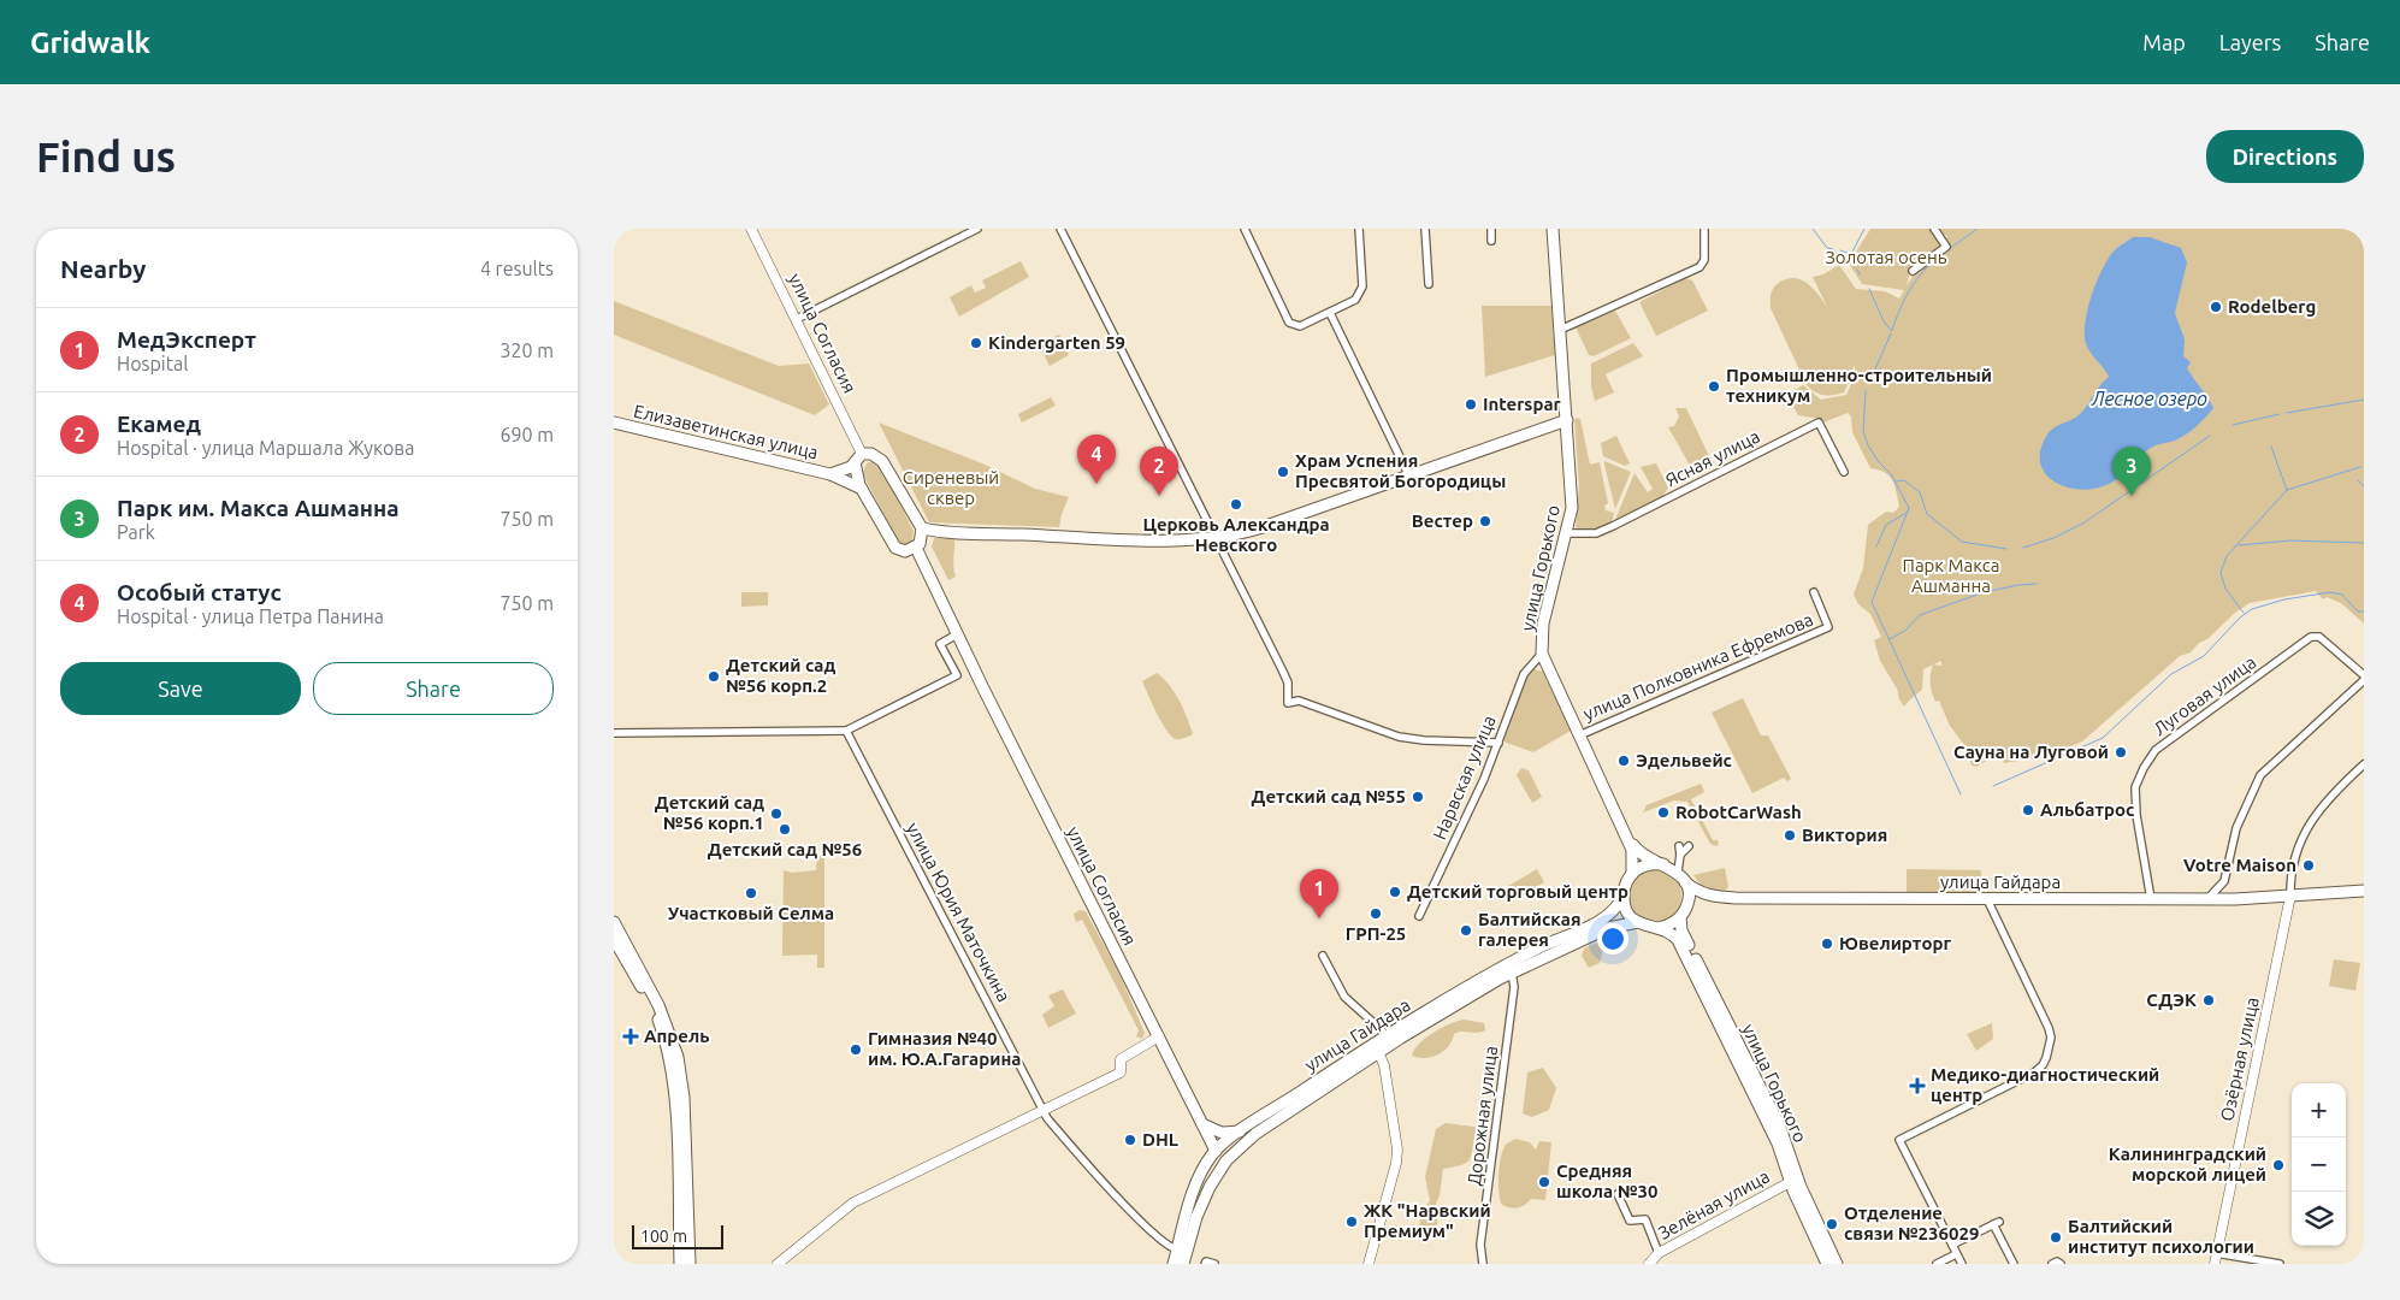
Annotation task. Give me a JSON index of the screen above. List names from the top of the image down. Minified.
{"streets":{"main road":["улица Согласия","Елизаветинская улица","улица Горького","улица Гайдара"],"street":["Ясная улица","улица Полковника Ефремова","Луговая улица","Нарвская улица","улица Юрия Маточкина","Озёрная улица","Дорожная улица","Зелёная улица"]},"crossings":[["улица Согласия","улица Гайдара"],["Ясная улица","улица Горького"],["улица Горького","улица Полковника Ефремова"],["улица Горького","Нарвская улица"],["улица Горького","улица Гайдара"],["улица Горького","Зелёная улица"],["Луговая улица","улица Гайдара"],["улица Гайдара","улица Юрия Маточкина"],["улица Гайдара","Озёрная улица"],["улица Гайдара","Дорожная улица"]],"water":["Лесное озеро"],"parks":["Золотая осень","Сиреневый сквер","Парк Макса Ашманна"],"places":{"other":["Rodelberg","Kindergarten 59","Промышленно-строительный техникум","Interspar","Храм Успения Пресвятой Богородицы","Церковь Александра Невского","Вестер","Детский сад №56 корп.2","Сауна на Луговой","Эдельвейс","Детский сад №55","Альбатрос","RobotCarWash","Детский сад №56 корп.1","Детский сад №56","Виктория","Votre Maison","Детский торговый центр","Участковый Селма","ГРП-25","Балтийская галерея","Ювелирторг","СДЭК","Гимназия №40 им. Ю.А.Гагарина","DHL","Калининградский морской лицей","Средняя школа №30","ЖК \"Нарвский Премиум\"","Отделение связи №236029","Балтийский институт психологии"],"health":["Апрель","Медико-диагностический центр"]},"scale_bar":"100 m","page":{"header":"Gridwalk","nav":["Map","Layers","Share"],"buttons":["Directions",["Save","Share"]],"title":"Find us","heading":["Nearby","4 results"],"list":[{"mark":"1","name":"МедЭксперт","note":"Hospital","value":"320 m"},{"mark":"2","name":"Екамед","note":"Hospital · улица Маршала Жукова","value":"690 m"},{"mark":"3","name":"Парк им. Макса Ашманна","note":"Park","value":"750 m"},{"mark":"4","name":"Особый статус","note":"Hospital · улица Петра Панина","value":"750 m"}],"pins":["4","2","3","1"],"map_buttons":["+","−"],"scale":"100 m"}}
